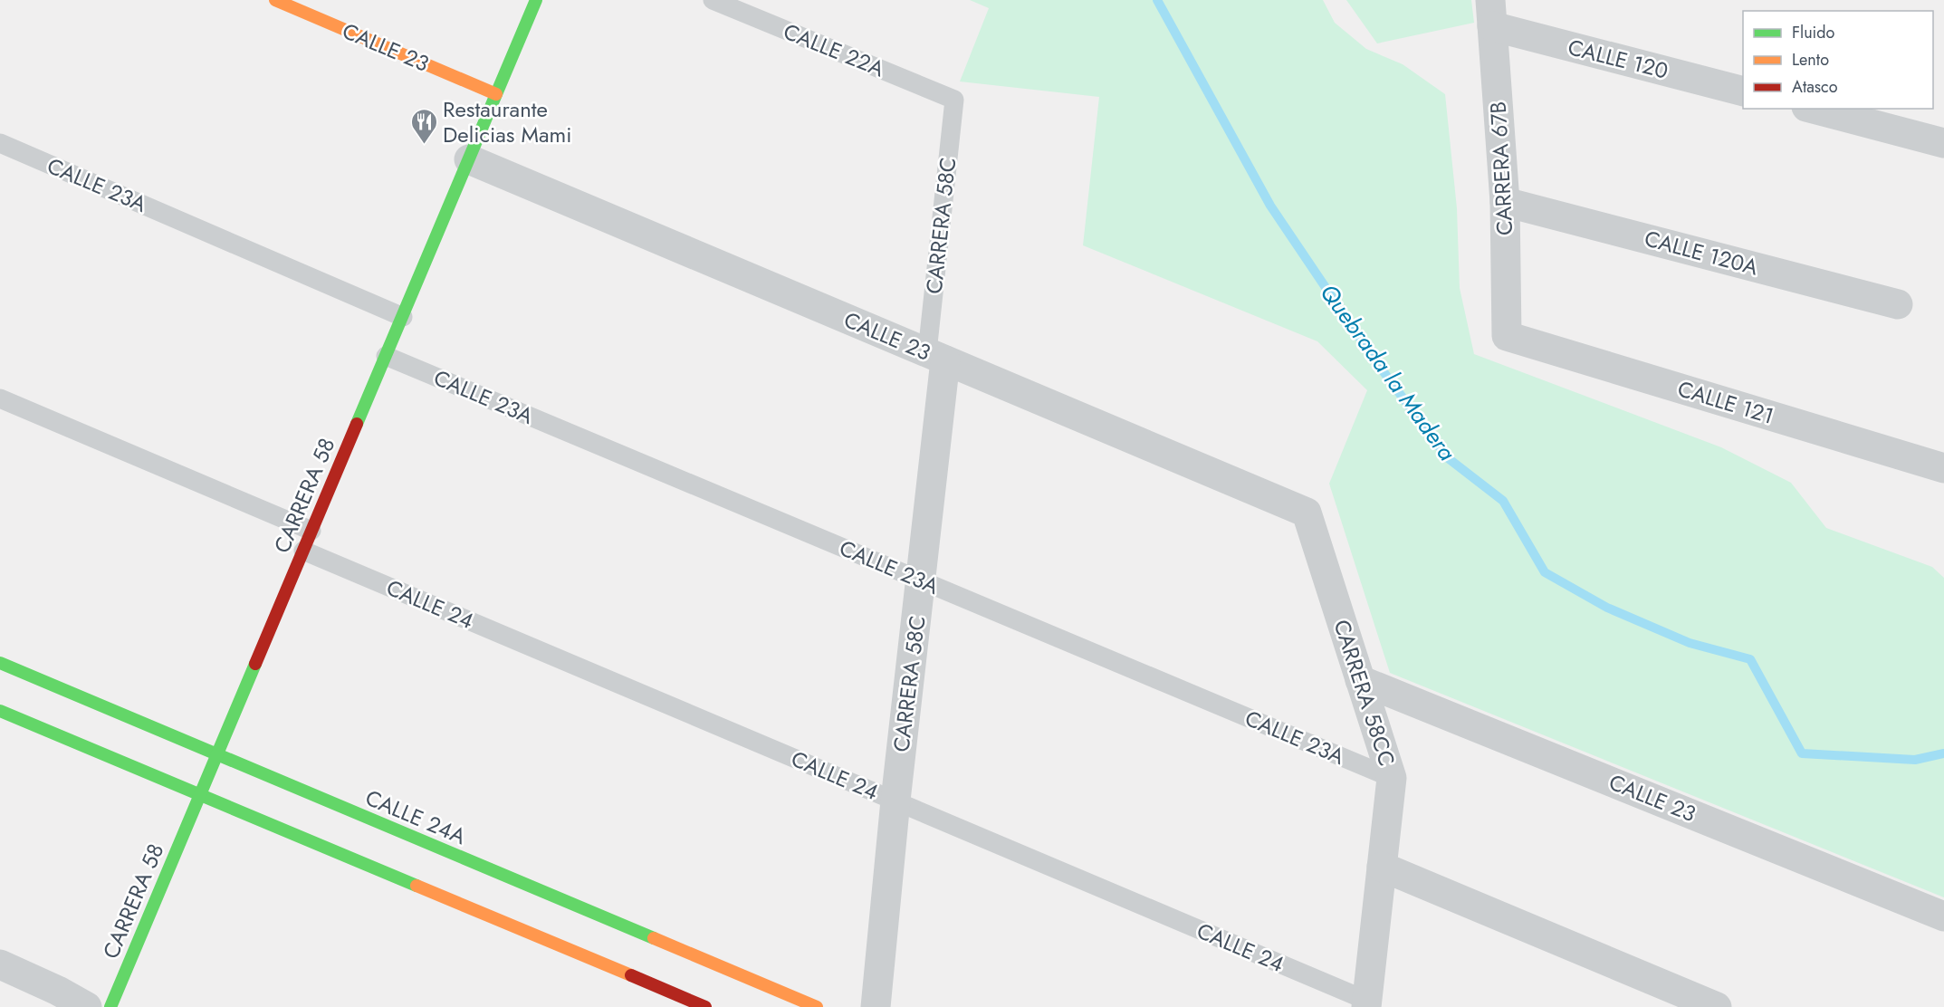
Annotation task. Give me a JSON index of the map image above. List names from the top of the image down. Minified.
{"streets":{"main road":["CALLE 23","CARRERA 58","CALLE 24A"],"street":["CALLE 120","CARRERA 67B","CARRERA 58C","CALLE 120A","CALLE 121","CARRERA 58CC"],"lane":["CALLE 22A","CALLE 23A","CALLE 24"]},"crossings":[["CALLE 23","CARRERA 58C"],["CALLE 23","CARRERA 58"],["CALLE 23","CARRERA 58CC"],["CALLE 22A","CARRERA 58C"],["CALLE 120","CARRERA 67B"],["CARRERA 67B","CALLE 120A"],["CARRERA 67B","CALLE 121"],["CALLE 23A","CARRERA 58C"],["CALLE 23A","CARRERA 58"],["CALLE 23A","CARRERA 58CC"],["CARRERA 58C","CALLE 24"],["CARRERA 58","CALLE 24"],["CARRERA 58","CALLE 24A"],["CALLE 24","CARRERA 58CC"]],"water":["Quebrada la Madera"],"places":{"restaurant":["Restaurante Delicias Mami"]},"legend":["Fluido","Lento","Atasco"]}
